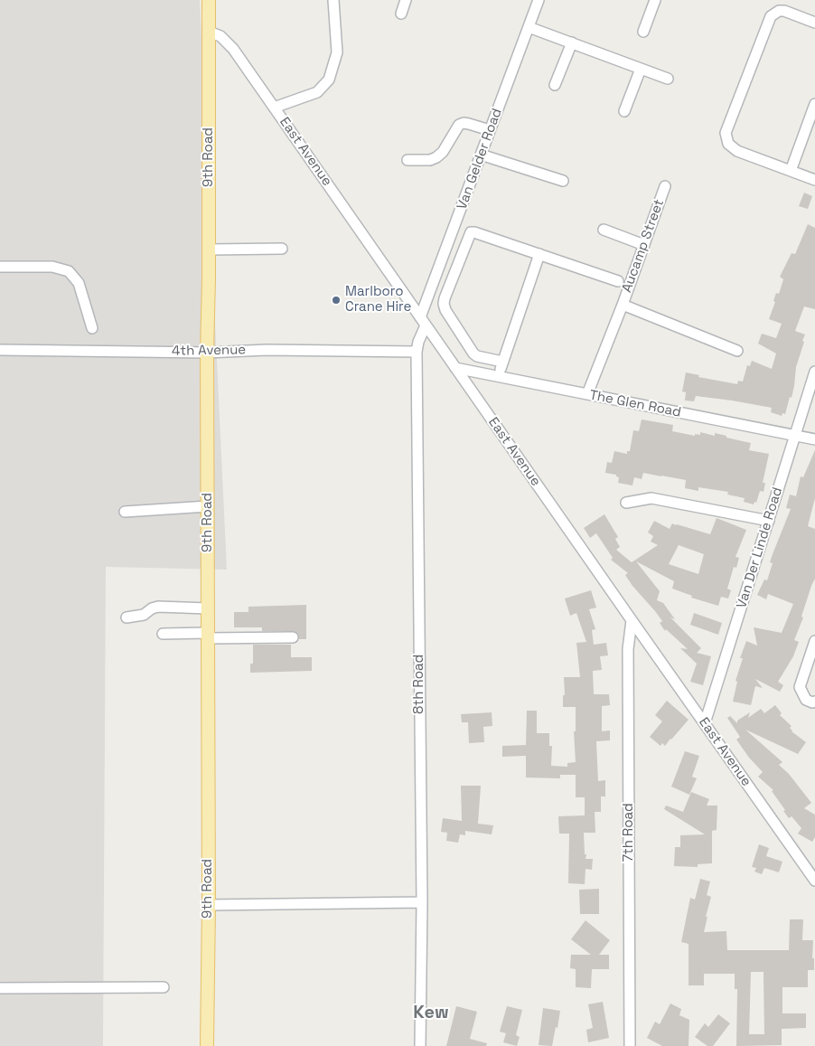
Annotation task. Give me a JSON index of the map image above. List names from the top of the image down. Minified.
{"streets":{"main road":["9th Road"],"street":["East Avenue","Van Gelder Road","Aucamp Street","4th Avenue","The Glen Road","Van Der Linde Road","8th Road","7th Road"]},"crossings":[["East Avenue","9th Road"],["East Avenue","Van Gelder Road"],["East Avenue","The Glen Road"],["East Avenue","Van Der Linde Road"],["East Avenue","8th Road"],["East Avenue","7th Road"],["9th Road","4th Avenue"],["Van Gelder Road","8th Road"],["Aucamp Street","The Glen Road"],["4th Avenue","8th Road"],["The Glen Road","Van Der Linde Road"]],"districts":["Kew"],"places":["Marlboro Crane Hire"]}
